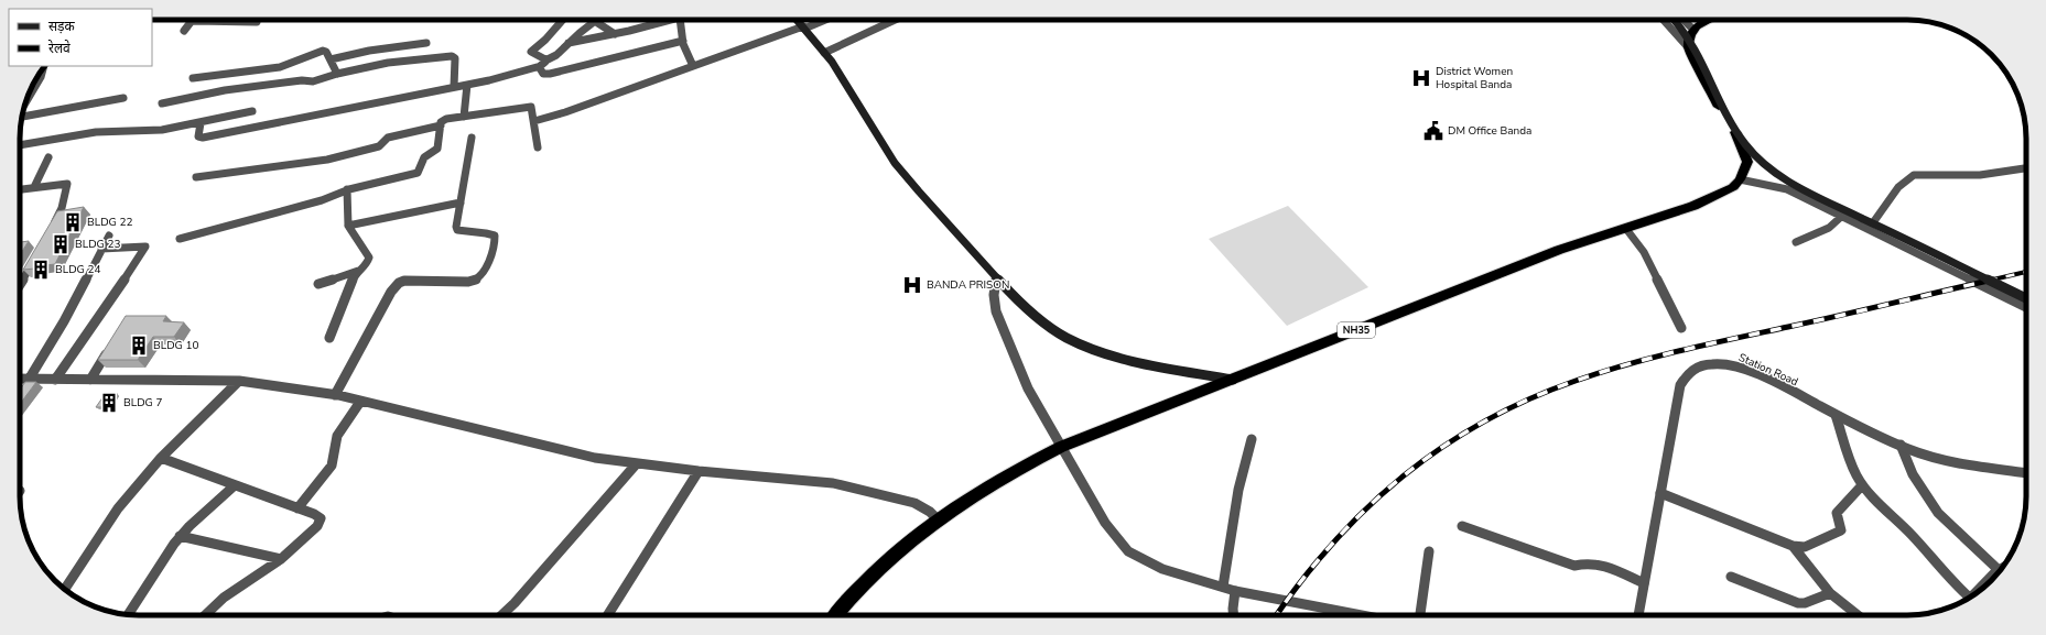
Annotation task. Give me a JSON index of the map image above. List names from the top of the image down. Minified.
{"streets":{"highway":["NH35"],"street":["Station Road"]},"places":{"hospital":["District Women Hospital Banda","BANDA PRISON"],"public building":["DM Office Banda"],"building":["BLDG 22","BLDG 23","BLDG 24","BLDG 10","BLDG 7"]},"legend":["सड़क","रेलवे"]}
